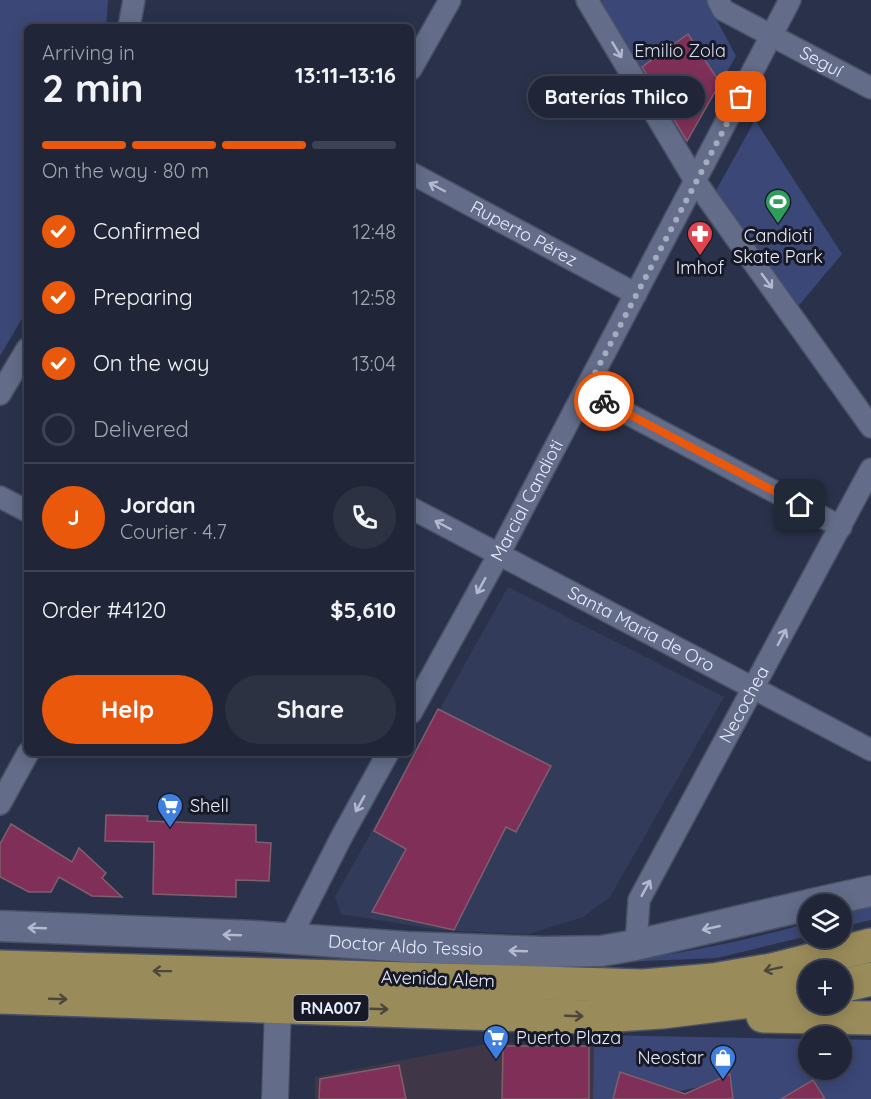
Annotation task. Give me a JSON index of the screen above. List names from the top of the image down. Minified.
{"streets":{"highway":["Avenida Alem","RNA007"],"main road":["Doctor Aldo Tessio"],"street":["Seguí","Ruperto Pérez","Marcial Candioti","Santa Maria de Oro","Necochea"]},"crossings":[["Seguí","Marcial Candioti"],["Ruperto Pérez","Marcial Candioti"],["Marcial Candioti","Santa Maria de Oro"],["Santa Maria de Oro","Necochea"],["Necochea","Doctor Aldo Tessio"]],"one_way":["Ruperto Pérez","Necochea","Doctor Aldo Tessio"],"parks":["Emilio Zola"],"places":{"other":["Baterías Thilco"],"sports":["Candioti Skate Park"],"pharmacy":["Imhof"],"supermarket":["Shell","Puerto Plaza"],"shop":["Neostar"]},"page":{"heading":["2 min","Arriving in","13:11–13:16"],"panel":["Jordan","Courier · 4.7","Order #4120","$5,610"],"bubble":"Baterías Thilco","bar":"On the way · 80 m","list":[["Confirmed","12:48"],["Preparing","12:58"],["On the way","13:04"],"Delivered"],"round":"J","buttons":["Help","Share"],"map_buttons":["+","−"]}}
